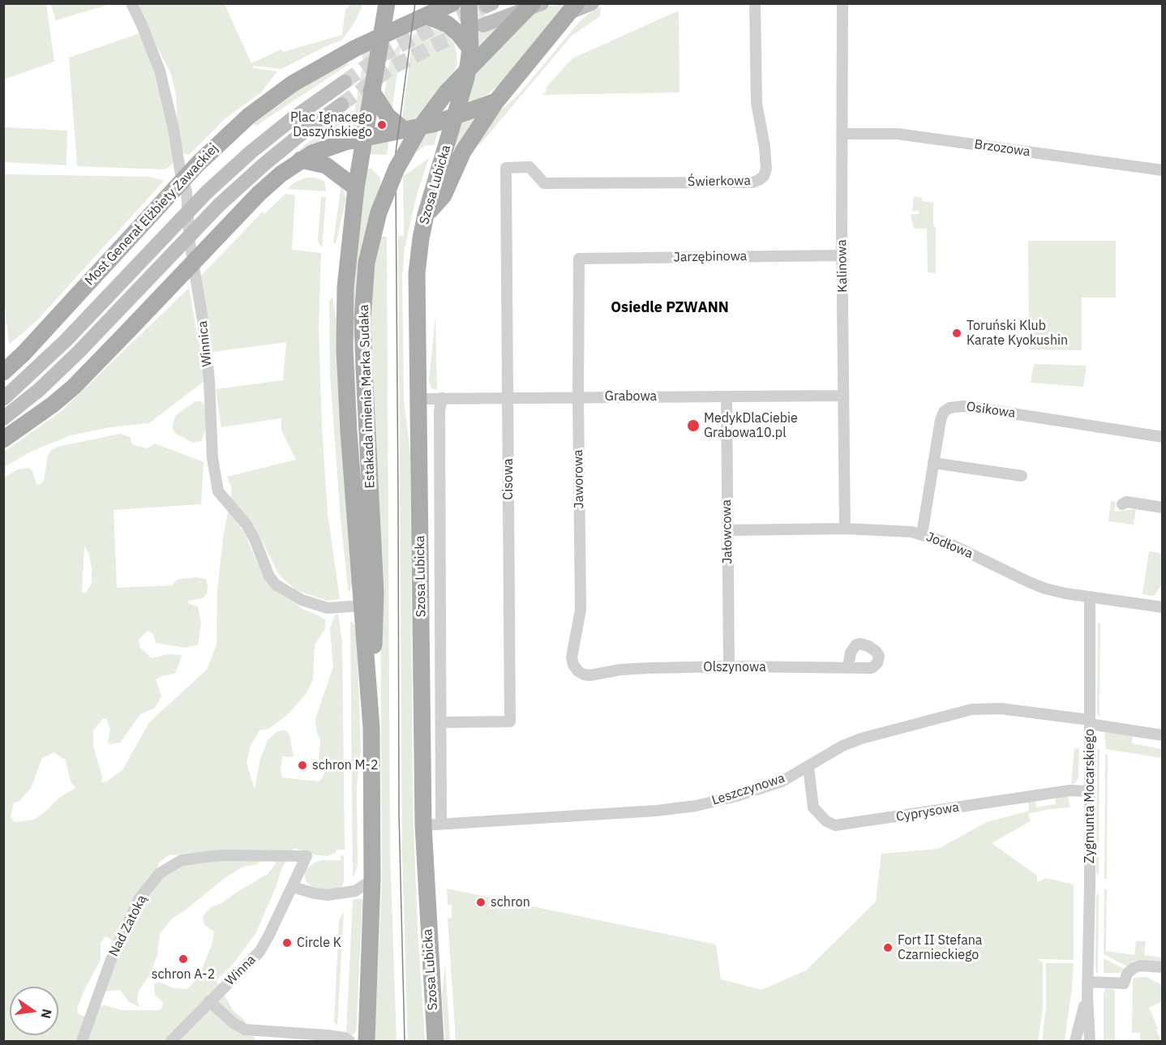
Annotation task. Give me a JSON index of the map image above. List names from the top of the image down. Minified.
{"streets":{"main road":["Szosa Lubicka","Most Generał Elżbiety Zawackiej","Estakada imienia Marka Sudaka"],"street":["Brzozowa","Świerkowa","Jarzębinowa","Kalinowa","Winnica","Grabowa","Osikowa","Cisowa","Jaworowa","Jałowcowa","Jodłowa","Olszynowa","Leszczynowa","Zygmunta Mocarskiego","Cyprysowa","Nad Zatoką","Winna"]},"crossings":[["Brzozowa","Kalinowa"],["Świerkowa","Cisowa"],["Szosa Lubicka","Most Generał Elżbiety Zawackiej"],["Szosa Lubicka","Grabowa"],["Szosa Lubicka","Leszczynowa"],["Jarzębinowa","Kalinowa"],["Jarzębinowa","Jaworowa"],["Kalinowa","Grabowa"],["Kalinowa","Jodłowa"],["Grabowa","Cisowa"],["Grabowa","Jaworowa"],["Grabowa","Jałowcowa"],["Osikowa","Jodłowa"],["Jaworowa","Olszynowa"],["Jałowcowa","Jodłowa"],["Jałowcowa","Olszynowa"],["Jodłowa","Zygmunta Mocarskiego"],["Leszczynowa","Zygmunta Mocarskiego"],["Leszczynowa","Cyprysowa"],["Zygmunta Mocarskiego","Cyprysowa"],["Nad Zatoką","Winna"]],"districts":["Osiedle PZWANN"],"places":["Plac Ignacego Daszyńskiego","Toruński Klub Karate Kyokushin","MedykDlaCiebie Grabowa10.pl","schron M-2","schron","Circle K","Fort II Stefana Czarnieckiego","schron A-2"],"north":"right"}
